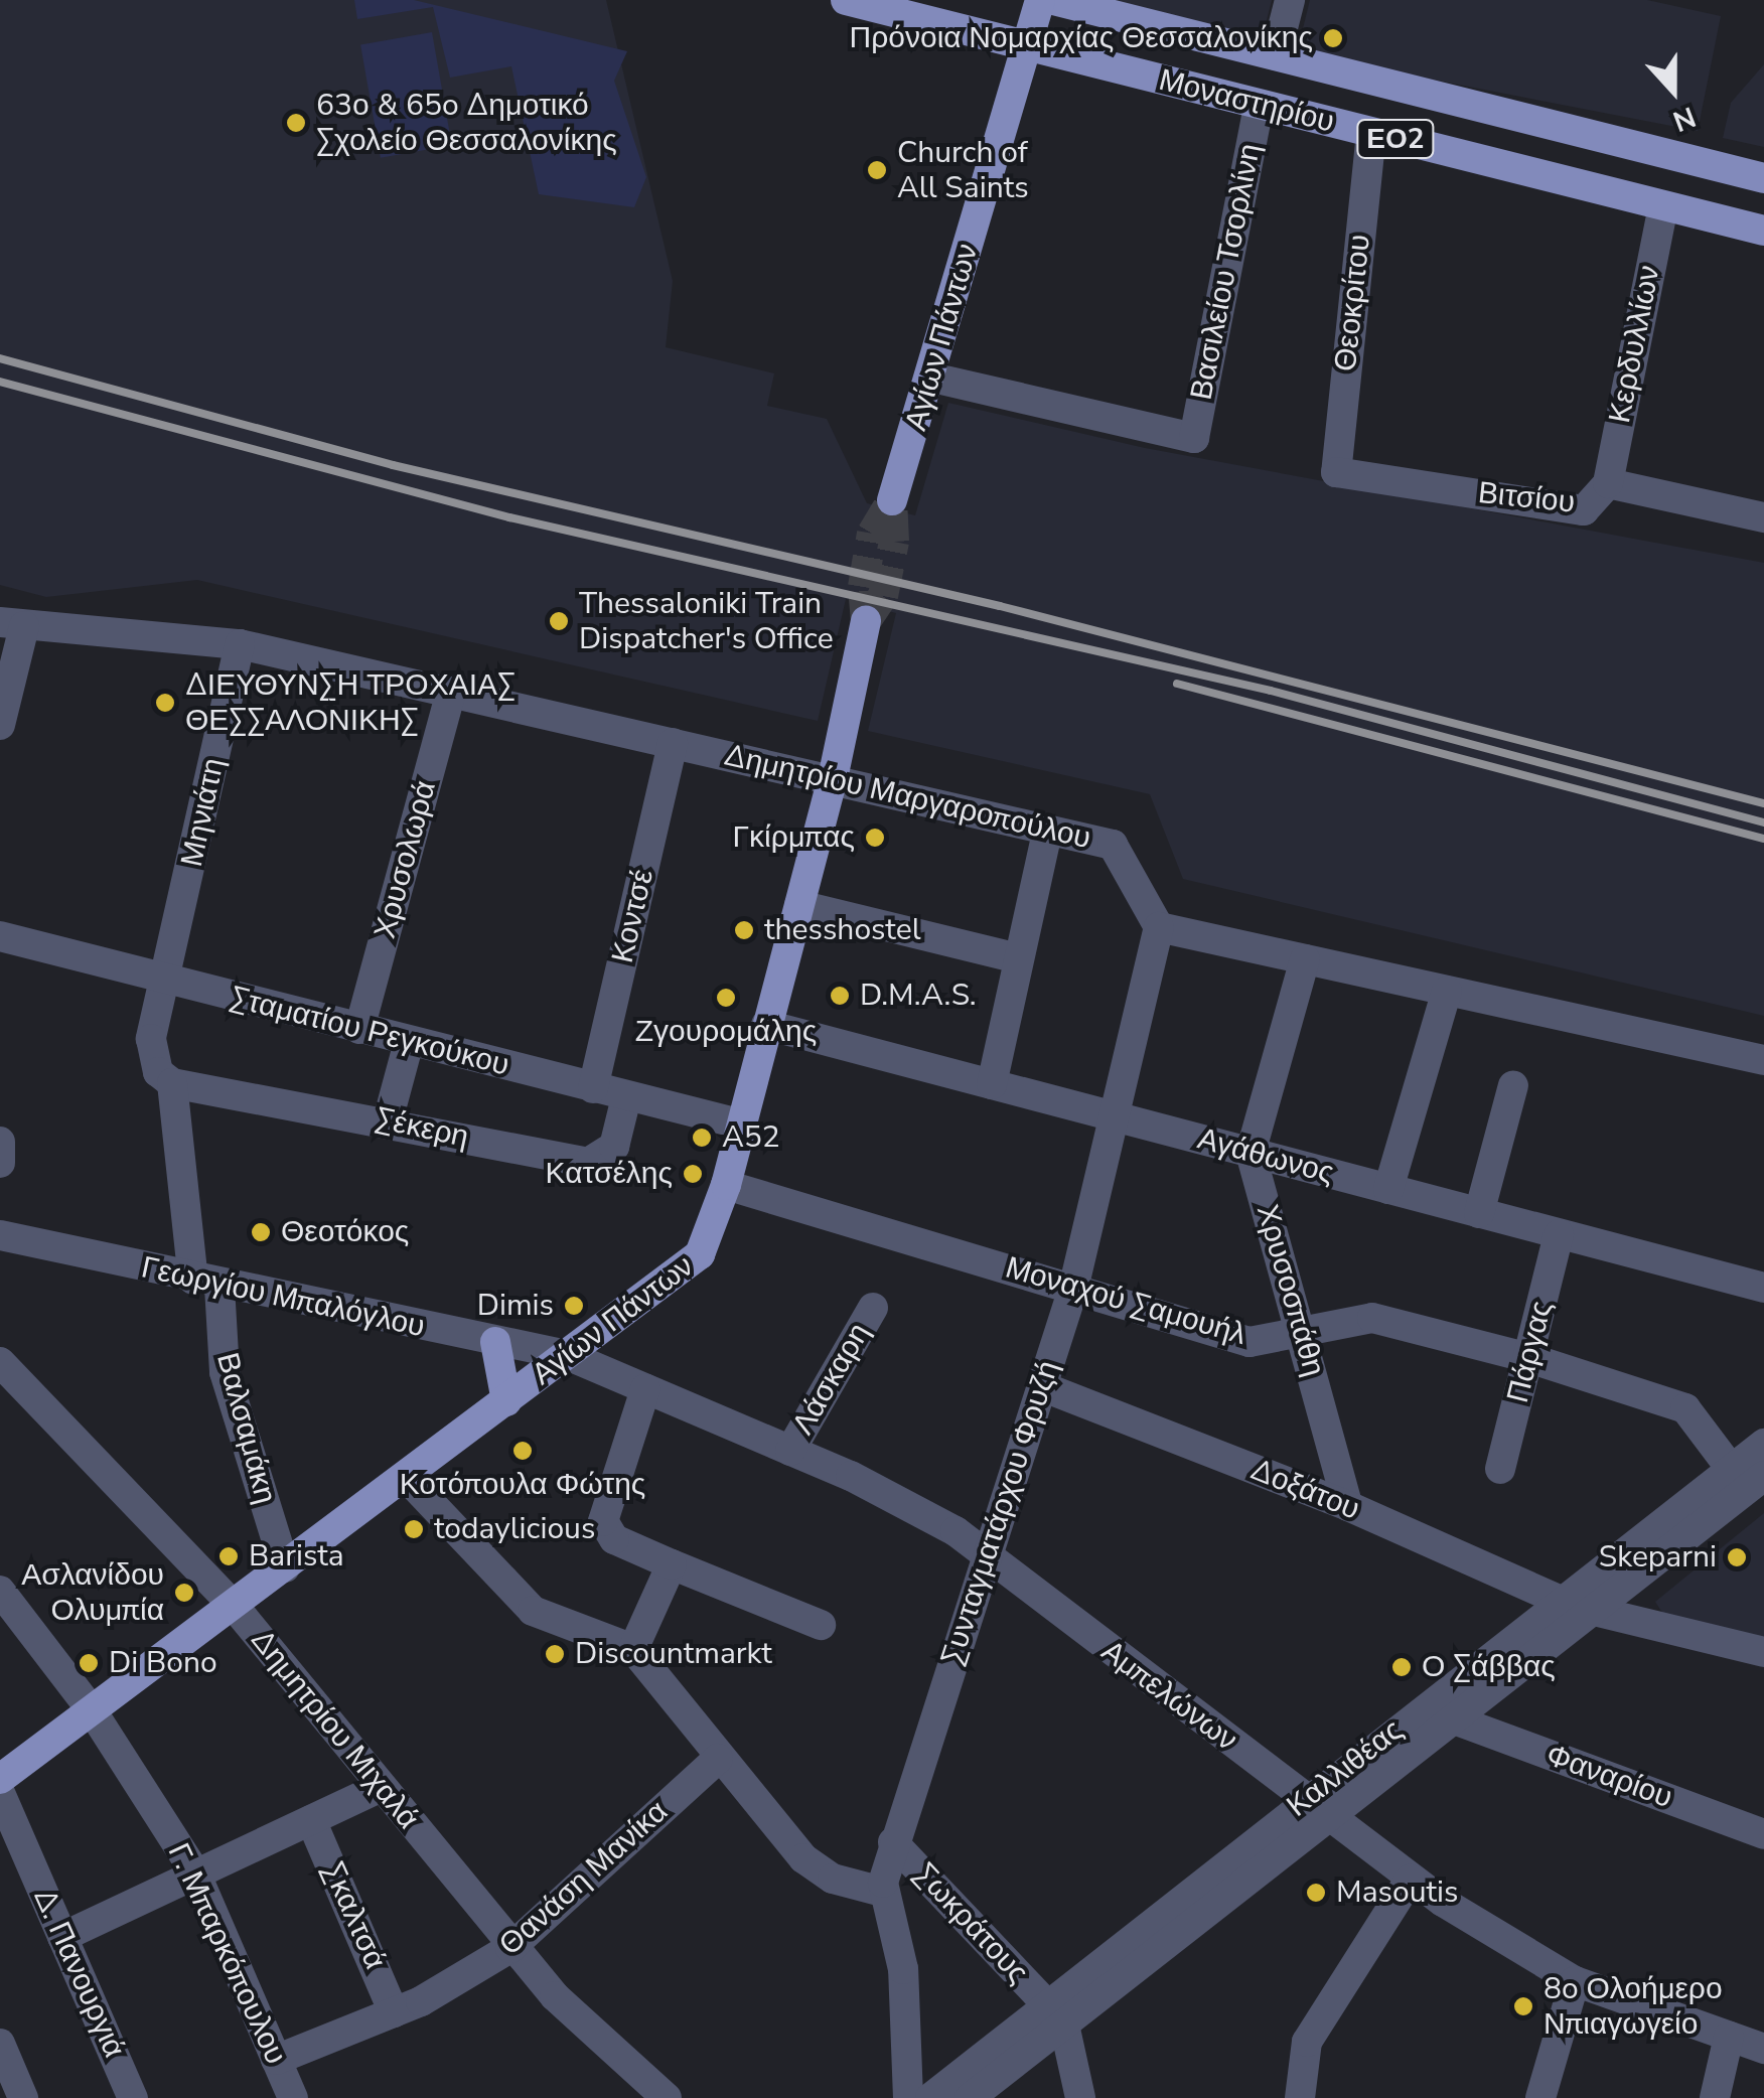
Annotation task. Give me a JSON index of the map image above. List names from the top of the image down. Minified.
{"streets":{"main road":["Μοναστηρίου","ΕΟ2","Αγίων Πάντων"],"street":["Βασιλείου Τσορλίνη","Θεοκρίτου","Κερδυλλίων","Βιτσίου","Δημητρίου Μαργαροπούλου","Μηνιάτη","Χρυσολωρά","Κοντσέ","Σταματίου Ρεγκούκου","Σέκερη","Αγάθωνος","Χρυσοσπάθη","Γεωργίου Μπαλόγλου","Μοναχού Σαμουήλ","Πάργας","Λάσκαρη","Βαλσαμάκη","Δοξάτου","Συνταγματάρχου Φρυζή","Αμπελώνων","Δημητρίου Μιχαλά","Καλλιθέας","Φαναρίου","Θανάση Μανίκα","Σκαλτσά","Σωκράτους","Γ. Μπαρκόπουλου","Δ. Πανουργιά"]},"crossings":[["Μοναστηρίου","Βασιλείου Τσορλίνη"],["Μοναστηρίου","Θεοκρίτου"],["Μοναστηρίου","Αγίων Πάντων"],["Μοναστηρίου","Κερδυλλίων"],["Βασιλείου Τσορλίνη","Αγίων Πάντων"],["Θεοκρίτου","Βιτσίου"],["Αγίων Πάντων","Δημητρίου Μαργαροπούλου"],["Αγίων Πάντων","Σταματίου Ρεγκούκου"],["Αγίων Πάντων","Αγάθωνος"],["Αγίων Πάντων","Γεωργίου Μπαλόγλου"],["Αγίων Πάντων","Μοναχού Σαμουήλ"],["Αγίων Πάντων","Βαλσαμάκη"],["Αγίων Πάντων","Αμπελώνων"],["Αγίων Πάντων","Δημητρίου Μιχαλά"],["Αγίων Πάντων","Γ. Μπαρκόπουλου"],["Κερδυλλίων","Βιτσίου"],["Δημητρίου Μαργαροπούλου","Μηνιάτη"],["Δημητρίου Μαργαροπούλου","Χρυσολωρά"],["Δημητρίου Μαργαροπούλου","Κοντσέ"],["Δημητρίου Μαργαροπούλου","Συνταγματάρχου Φρυζή"],["Μηνιάτη","Σταματίου Ρεγκούκου"],["Χρυσολωρά","Σταματίου Ρεγκούκου"],["Κοντσέ","Σταματίου Ρεγκούκου"],["Σταματίου Ρεγκούκου","Σέκερη"],["Αγάθωνος","Χρυσοσπάθη"],["Αγάθωνος","Πάργας"],["Αγάθωνος","Συνταγματάρχου Φρυζή"],["Χρυσοσπάθη","Μοναχού Σαμουήλ"],["Χρυσοσπάθη","Δοξάτου"],["Γεωργίου Μπαλόγλου","Βαλσαμάκη"],["Γεωργίου Μπαλόγλου","Αμπελώνων"],["Μοναχού Σαμουήλ","Πάργας"],["Μοναχού Σαμουήλ","Συνταγματάρχου Φρυζή"],["Μοναχού Σαμουήλ","Καλλιθέας"],["Λάσκαρη","Αμπελώνων"],["Δοξάτου","Συνταγματάρχου Φρυζή"],["Δοξάτου","Καλλιθέας"],["Συνταγματάρχου Φρυζή","Αμπελώνων"],["Συνταγματάρχου Φρυζή","Σωκράτους"],["Αμπελώνων","Καλλιθέας"],["Δημητρίου Μιχαλά","Θανάση Μανίκα"],["Καλλιθέας","Φαναρίου"],["Καλλιθέας","Σωκράτους"],["Θανάση Μανίκα","Σκαλτσά"],["Θανάση Μανίκα","Γ. Μπαρκόπουλου"]],"places":["Πρόνοια Νομαρχίας Θεσσαλονίκης","63ο & 65o Δημοτικό Σχολείο Θεσσαλονίκης","Church of All Saints","Thessaloniki Train Dispatcher's Office","ΔΙΕΥΘΥΝΣΗ ΤΡΟΧΑΙΑΣ ΘΕΣΣΑΛΟΝΙΚΗΣ","Γκίρμπας","thesshostel","D.M.A.S.","Ζγουρομάλης","A52","Κατσέλης","Θεοτόκος","Dimis","Κοτόπουλα Φώτης","todaylicious","Barista","Skeparni","Ασλανίδου Ολυμπία","Discountmarkt","Di Bono","Ο Σάββας","Masoutis","8o Ολοήμερο Νπιαγωγείο"],"north":"bottom"}
